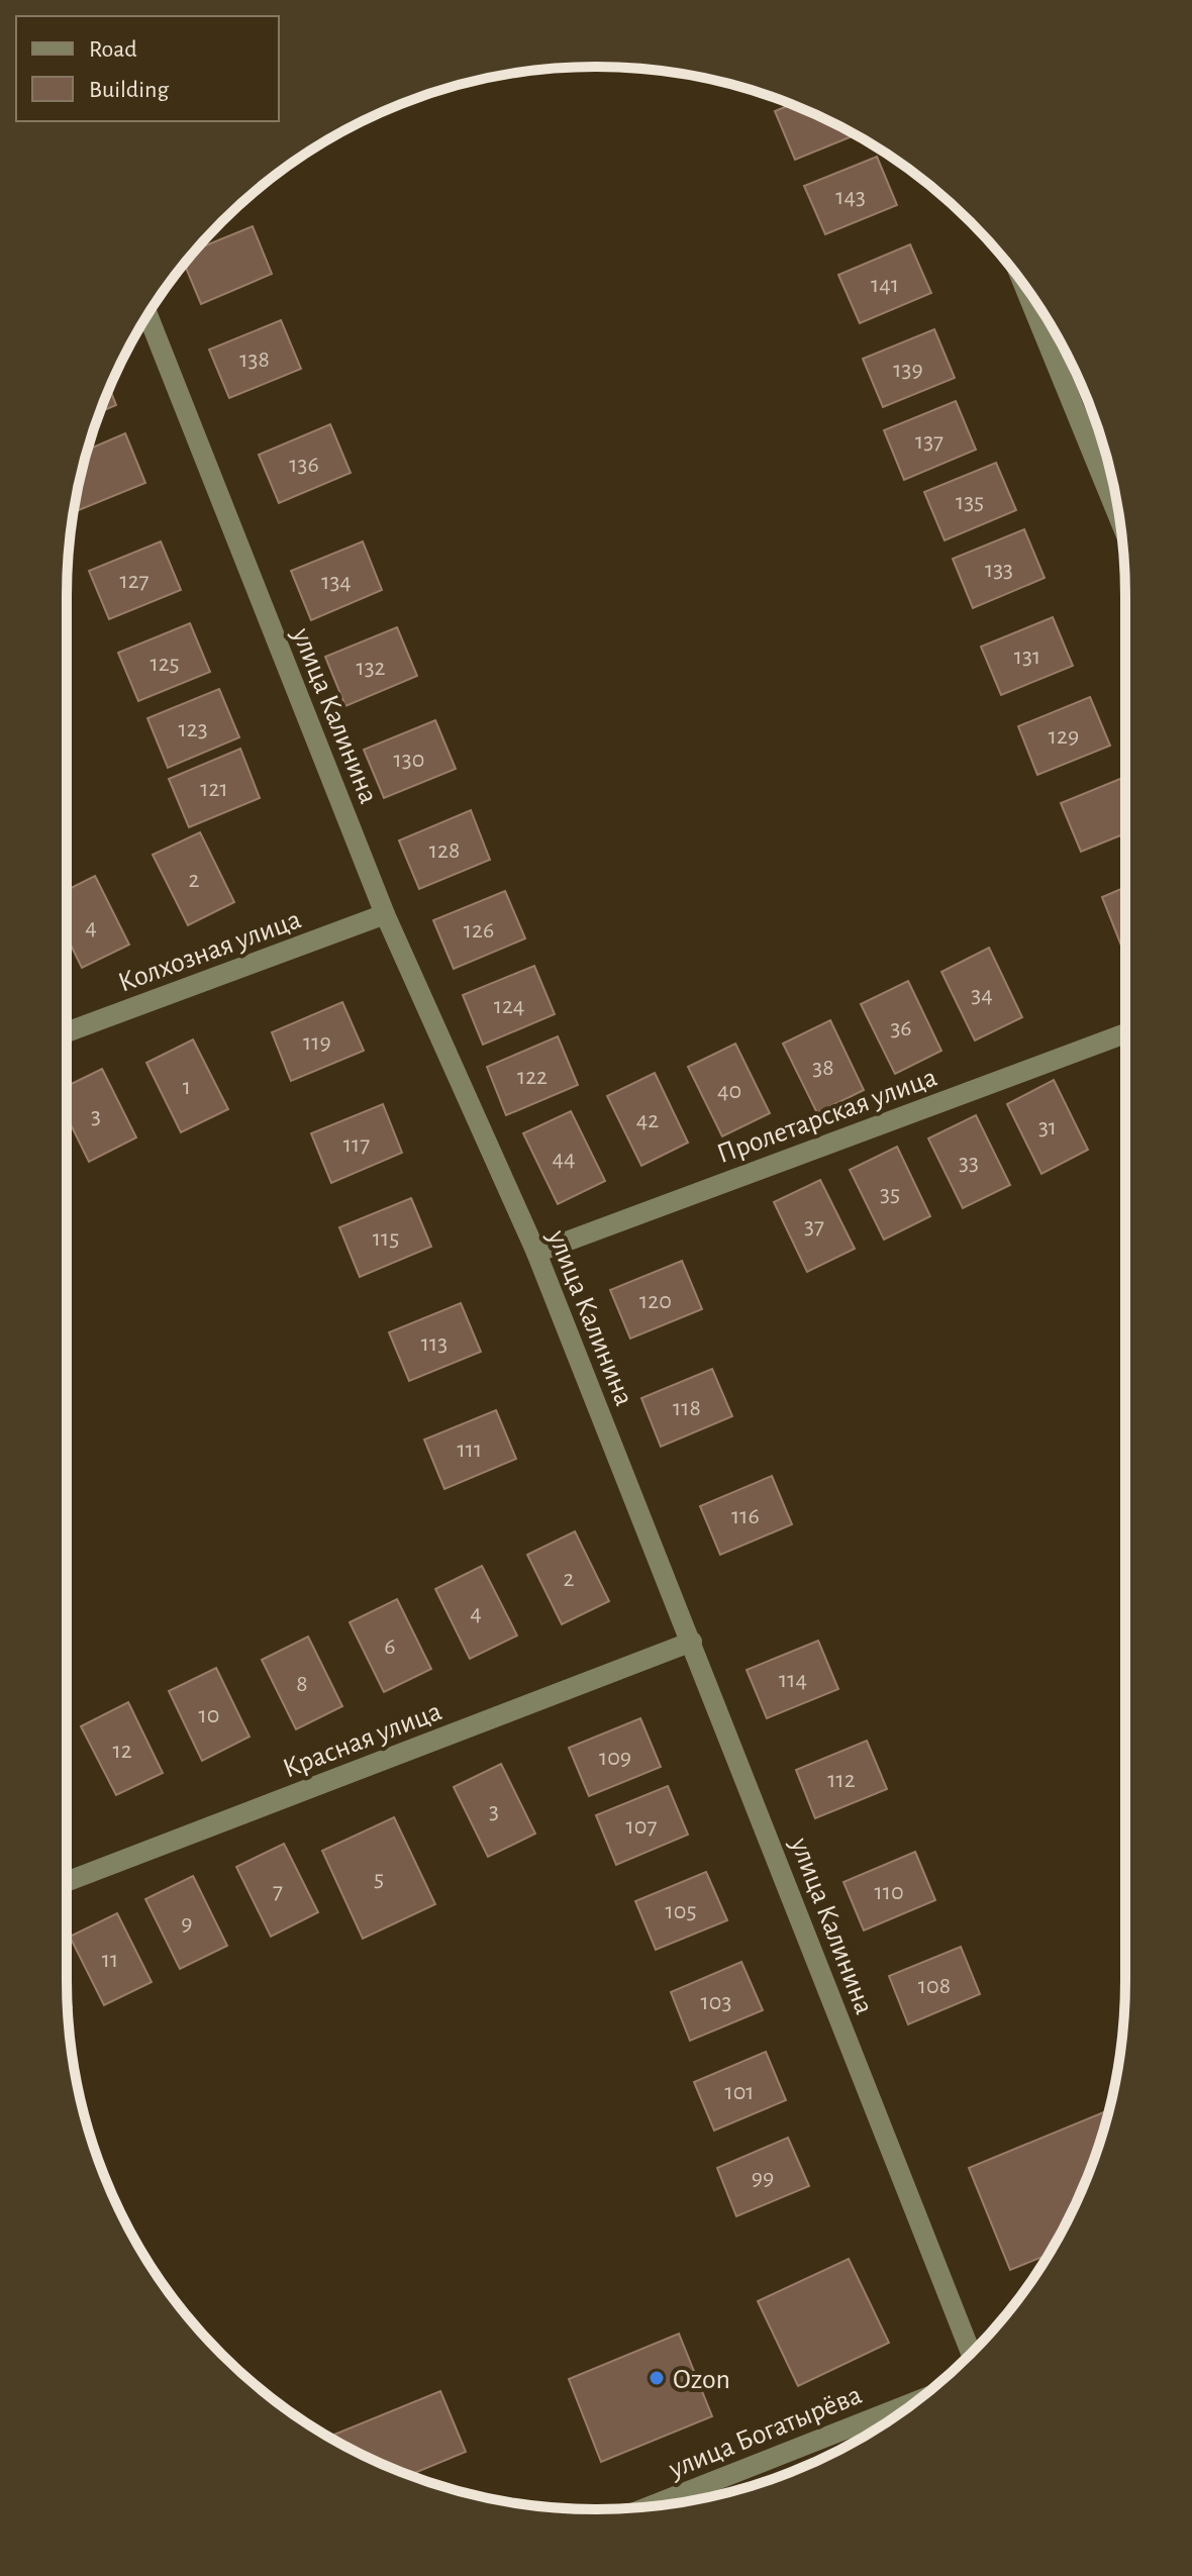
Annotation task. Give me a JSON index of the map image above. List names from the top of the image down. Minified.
{"streets":{"street":["улица Калинина","Колхозная улица","Пролетарская улица","Красная улица","улица Богатырёва"]},"crossings":[["улица Калинина","Колхозная улица"],["улица Калинина","Пролетарская улица"],["улица Калинина","Красная улица"]],"places":["Ozon"],"house_numbers":["143","141","138","139","137","136","135","133","127","134","131","125","132","123","129","130","121","128","2","4","126","34","124","36","119","38","122","1","40","3","42","31","117","44","33","35","37","115","120","113","118","111","116","2","4","6","114","8","10","12","109","112","3","107","5","7","110","105","9","11","108","103","101","99"],"legend":["Road","Building"]}
